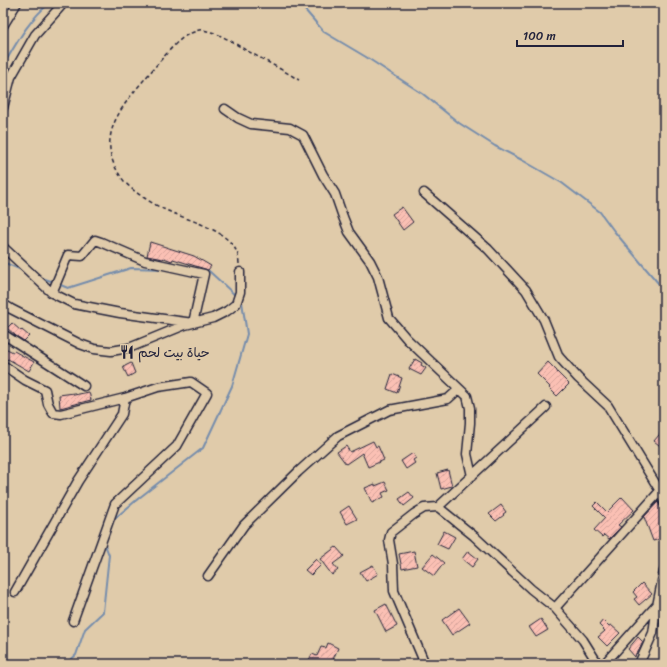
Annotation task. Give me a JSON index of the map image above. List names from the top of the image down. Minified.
{"places":{"restaurant":["حياة بيت لحم"]},"scale_bar":"100 m"}
